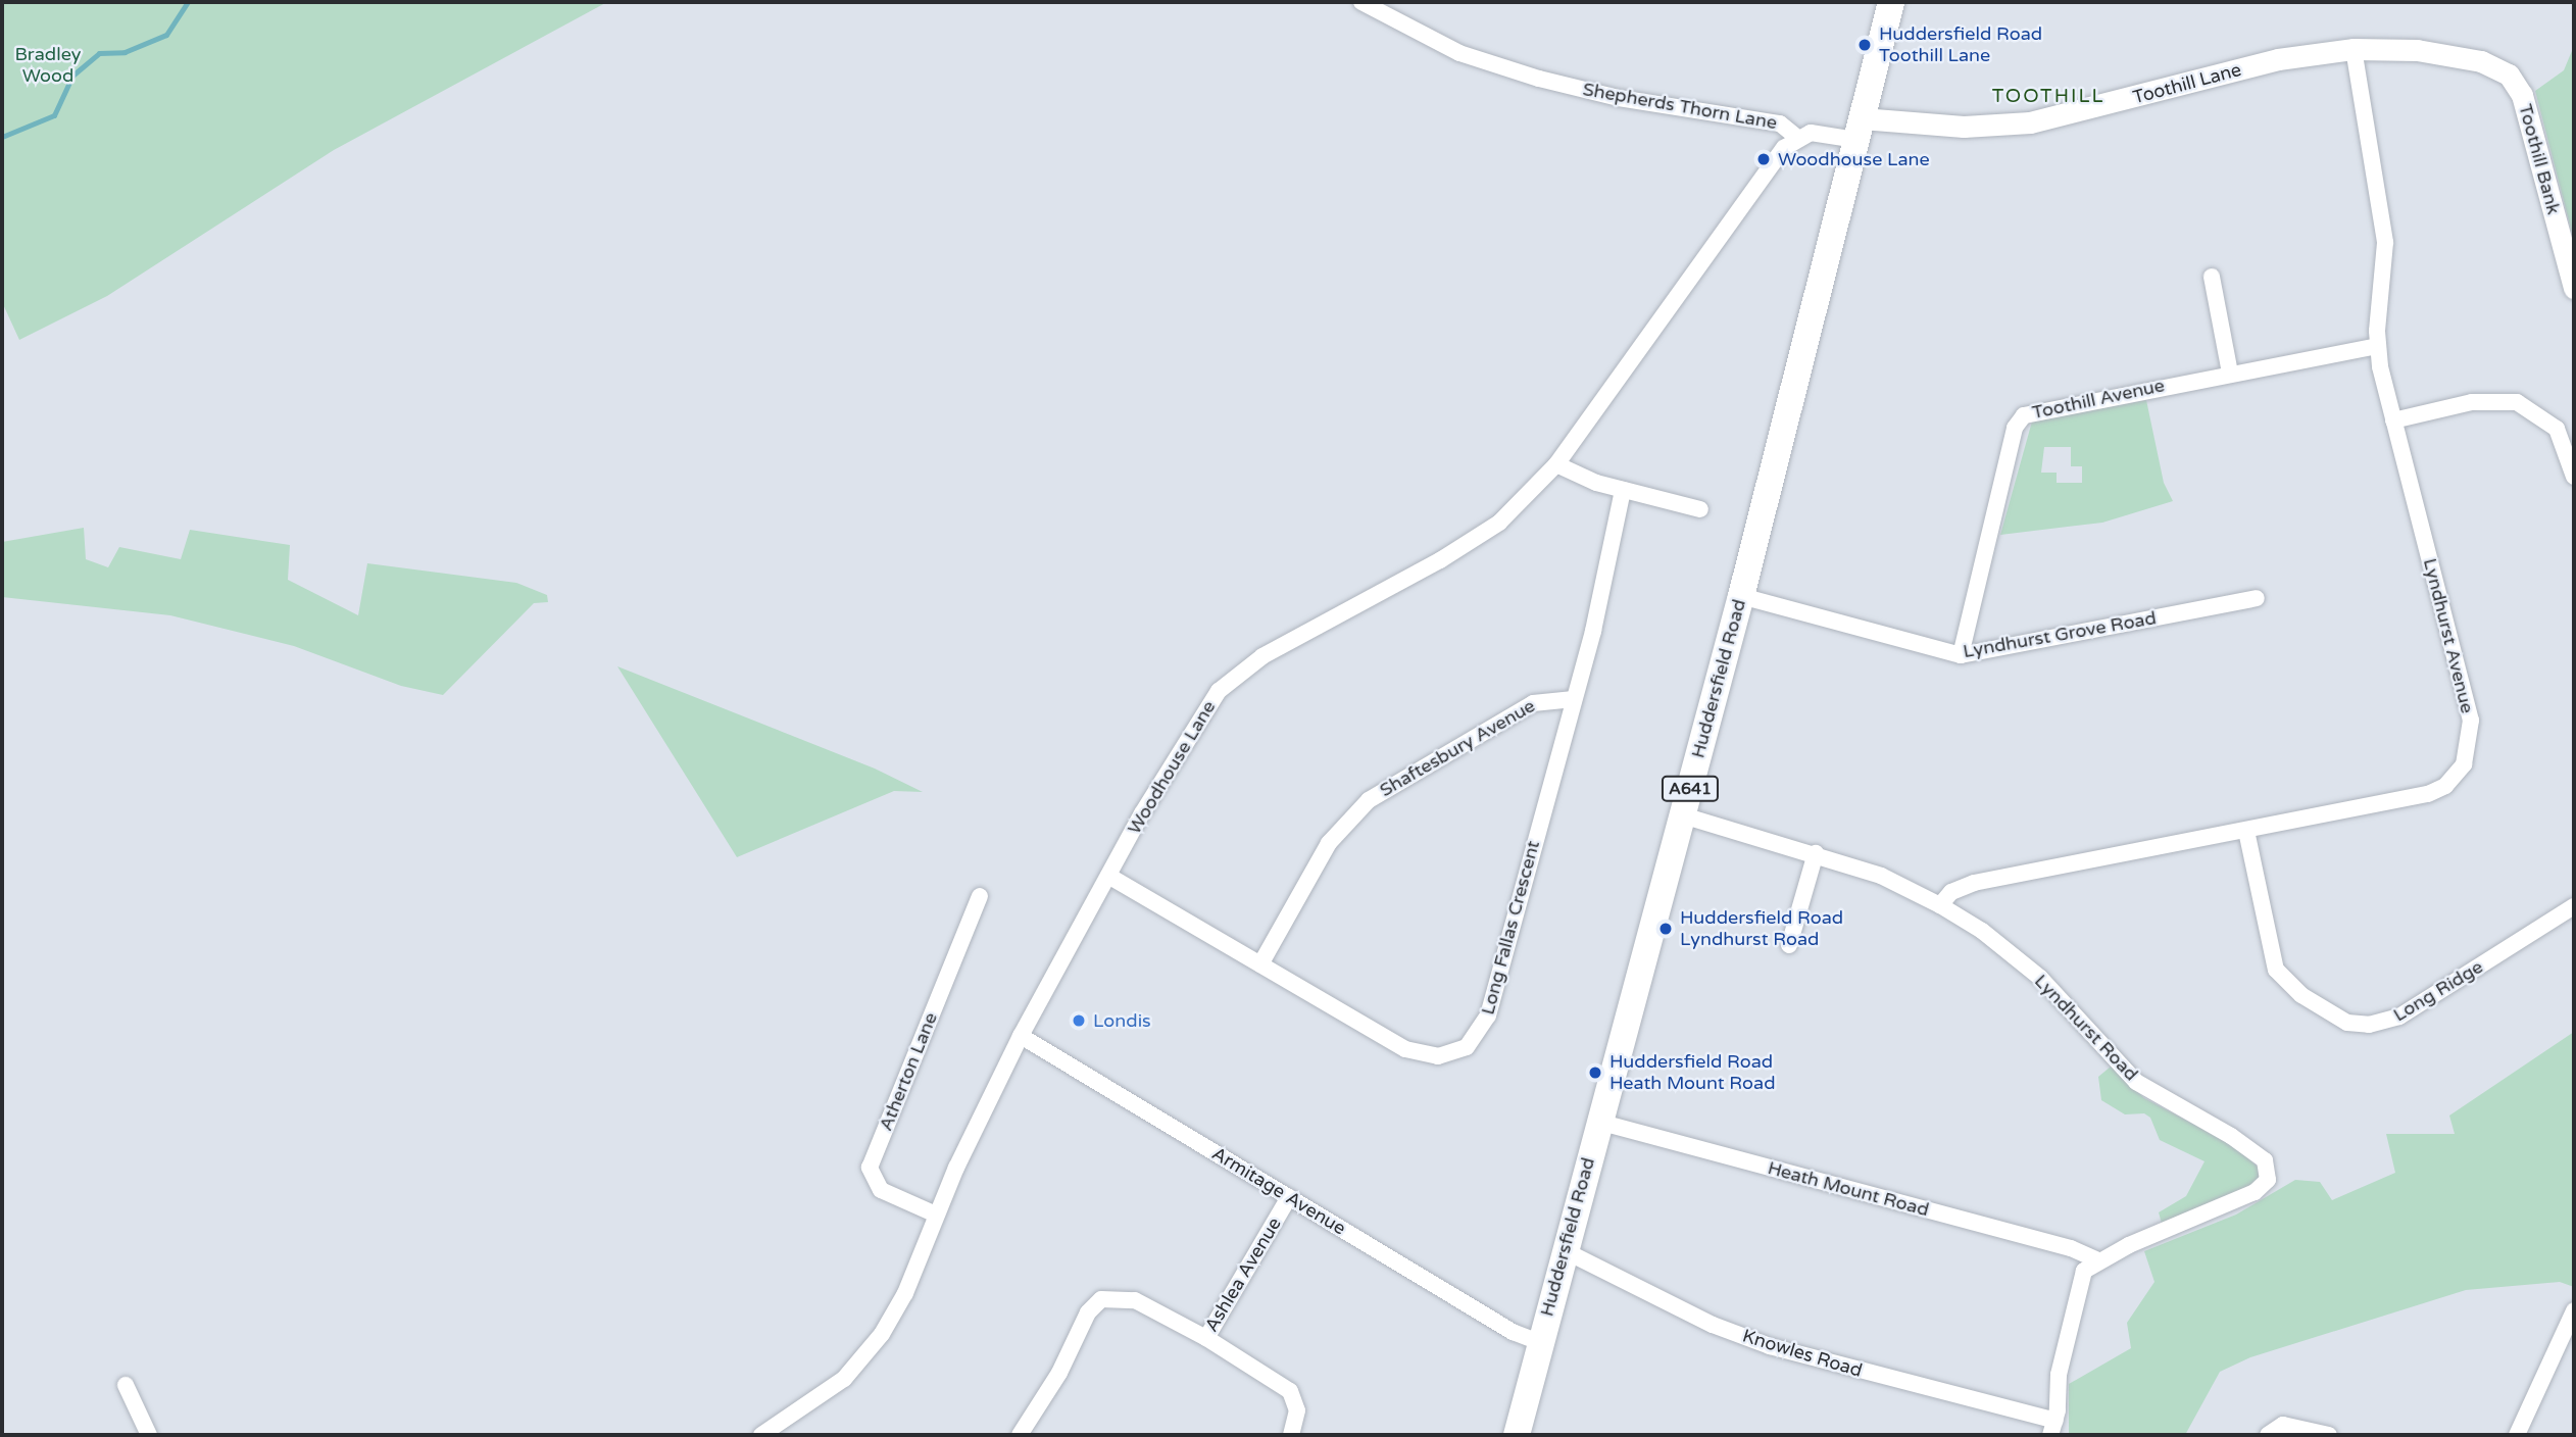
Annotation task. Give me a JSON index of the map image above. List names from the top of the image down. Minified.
{"streets":{"main road":["Huddersfield Road","A641"],"street":["Toothill Lane","Shepherds Thorn Lane","Toothill Bank","Toothill Avenue","Lyndhurst Grove Road","Lyndhurst Avenue","Shaftesbury Avenue","Woodhouse Lane","Long Fallas Crescent","Long Ridge","Lyndhurst Road","Atherton Lane","Heath Mount Road","Armitage Avenue","Ashlea Avenue","Knowles Road"]},"crossings":[["Toothill Lane","Toothill Bank"],["Toothill Lane","Lyndhurst Avenue"],["Toothill Lane","Huddersfield Road"],["Shepherds Thorn Lane","Woodhouse Lane"],["Toothill Avenue","Lyndhurst Grove Road"],["Toothill Avenue","Lyndhurst Avenue"],["Lyndhurst Grove Road","Huddersfield Road"],["Lyndhurst Avenue","Long Ridge"],["Lyndhurst Avenue","Lyndhurst Road"],["Huddersfield Road","Lyndhurst Road"],["Huddersfield Road","Heath Mount Road"],["Huddersfield Road","Armitage Avenue"],["Huddersfield Road","Knowles Road"],["Shaftesbury Avenue","Long Fallas Crescent"],["Woodhouse Lane","Long Fallas Crescent"],["Woodhouse Lane","Atherton Lane"],["Woodhouse Lane","Armitage Avenue"],["Lyndhurst Road","Heath Mount Road"],["Armitage Avenue","Ashlea Avenue"]],"districts":["TOOTHILL"],"parks":["Bradley Wood"],"places":["Huddersfield Road Toothill Lane","Woodhouse Lane","Huddersfield Road Lyndhurst Road","Londis","Huddersfield Road Heath Mount Road"]}
